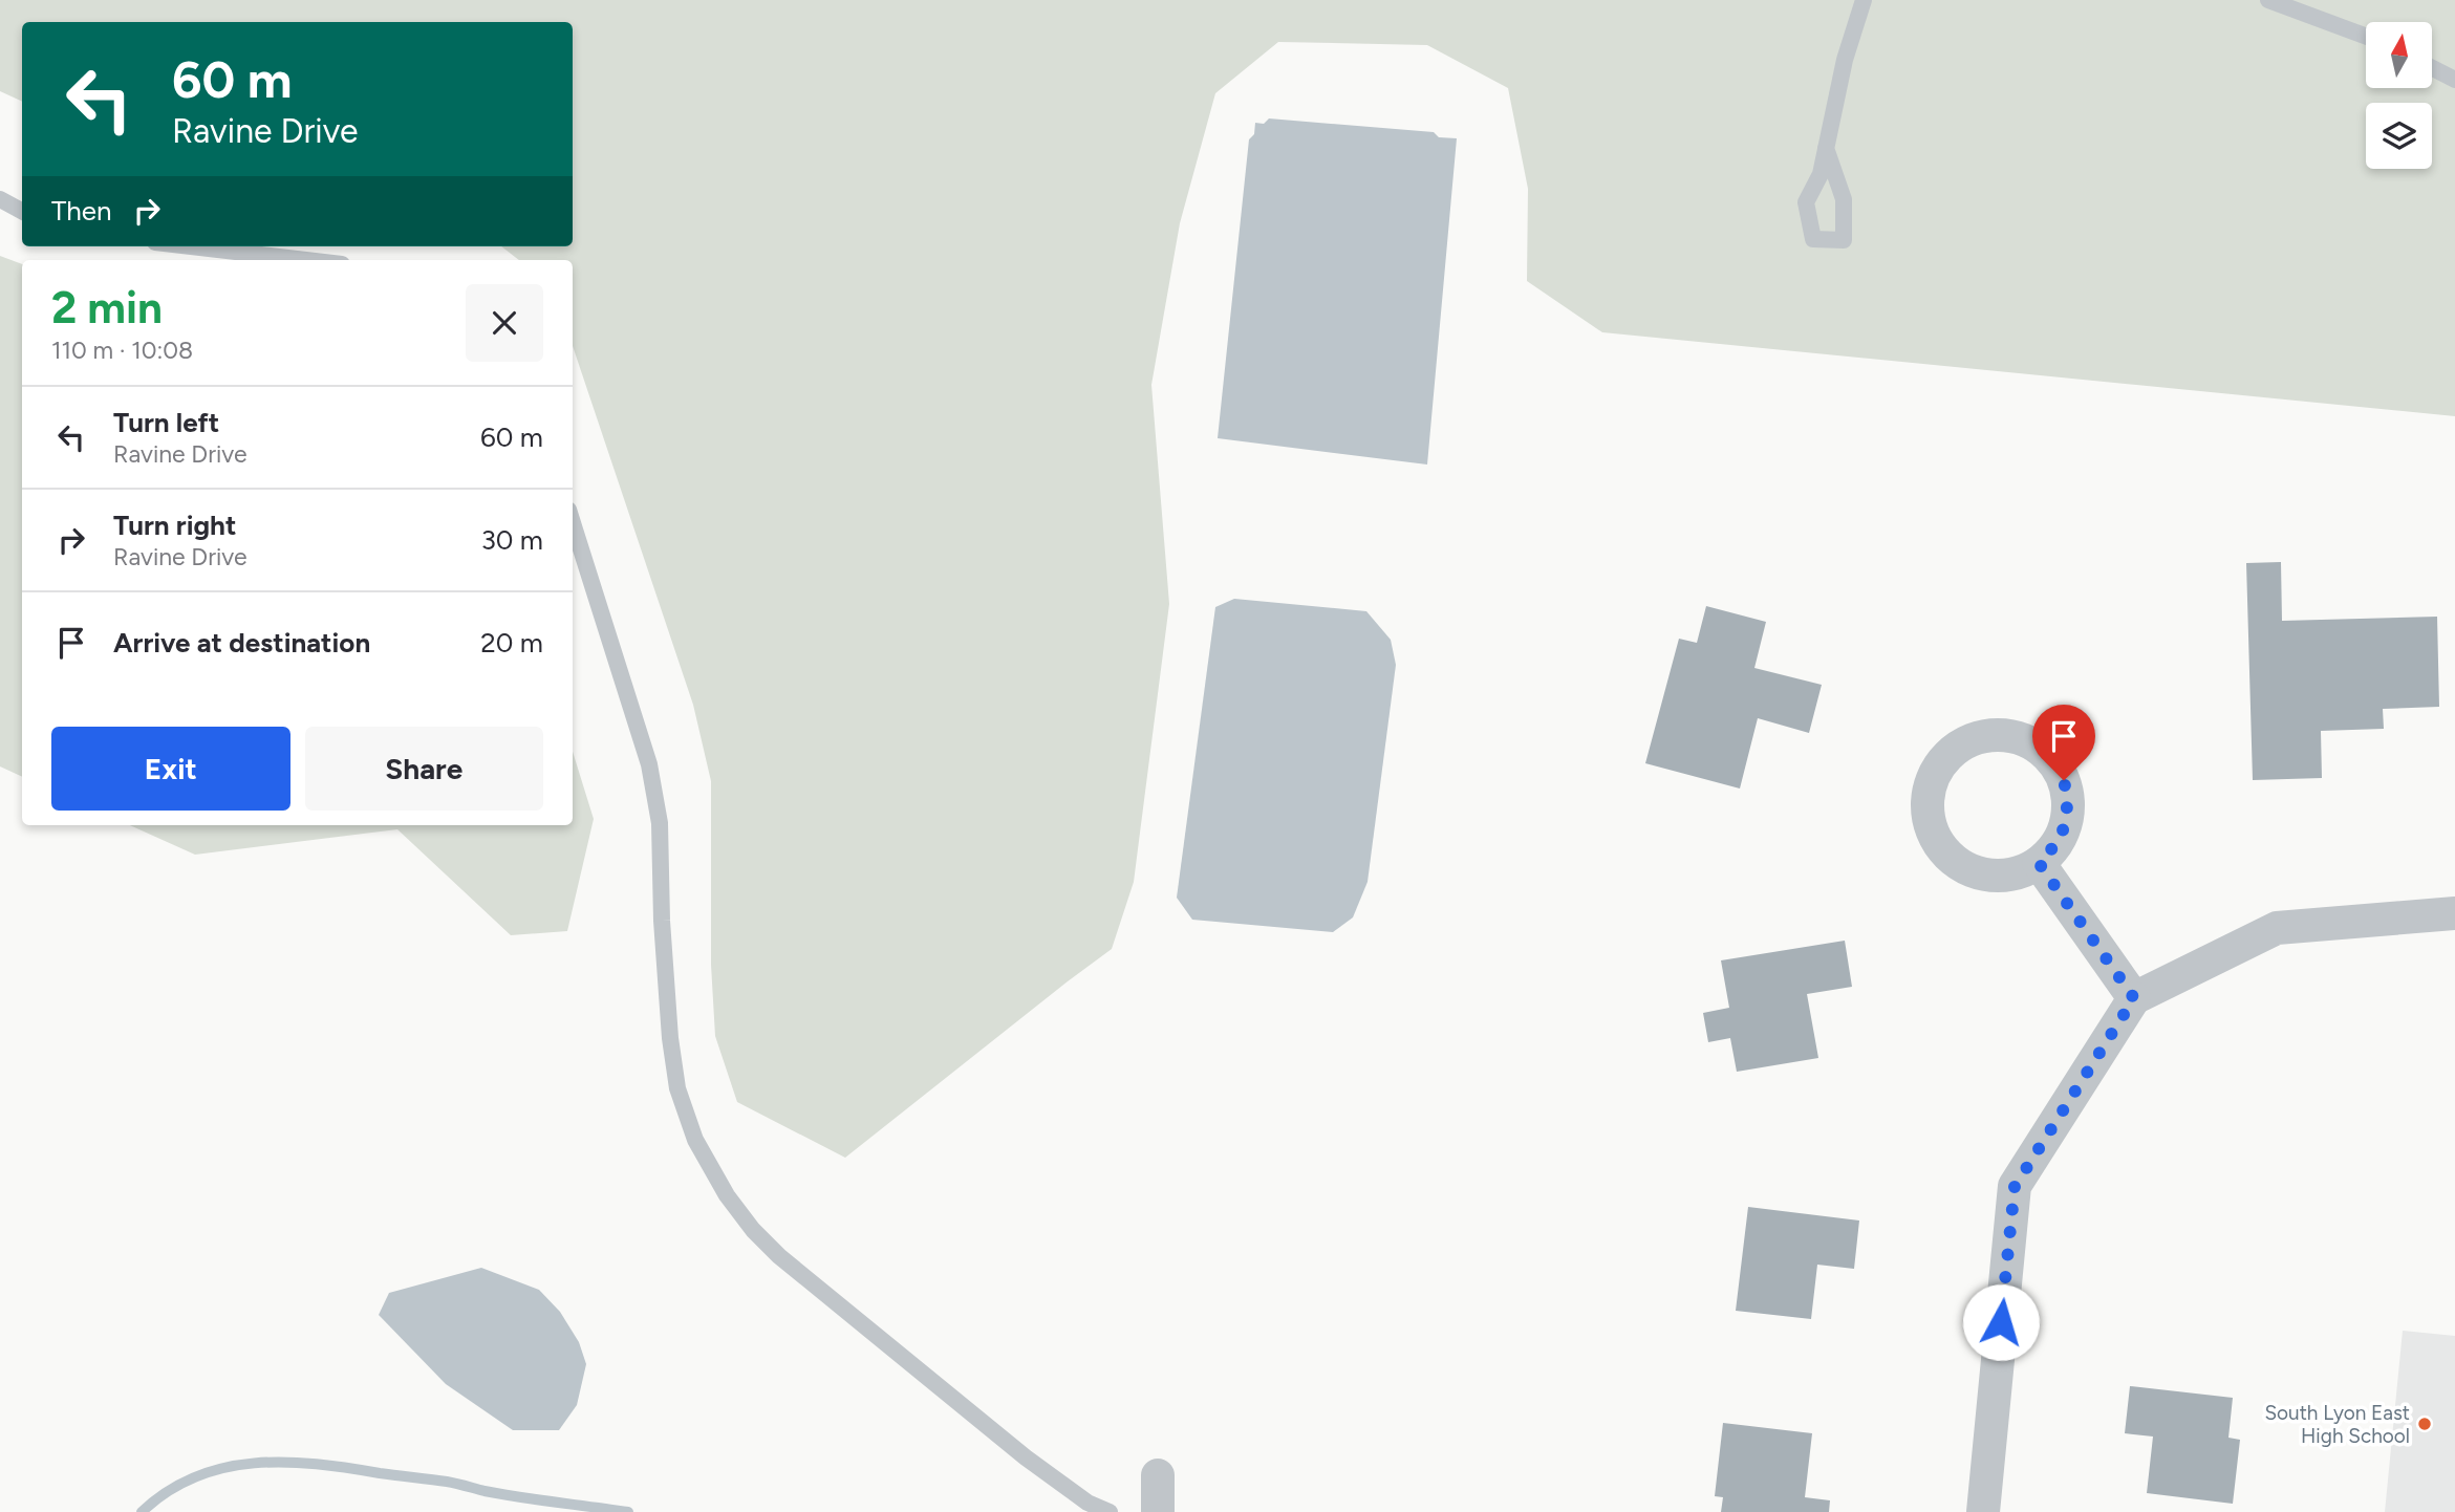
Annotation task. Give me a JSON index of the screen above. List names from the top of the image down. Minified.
{"places":["South Lyon East High School"],"north":"top","page":{"turn":["60 m","Ravine Drive"],"then":"Then","heading":["2 min","110 m · 10:08"],"list":[{"name":"Turn left","note":"Ravine Drive","value":"60 m"},{"name":"Turn right","note":"Ravine Drive","value":"30 m"},{"name":"Arrive at destination","value":"20 m"}],"buttons":["Exit","Share"]}}
